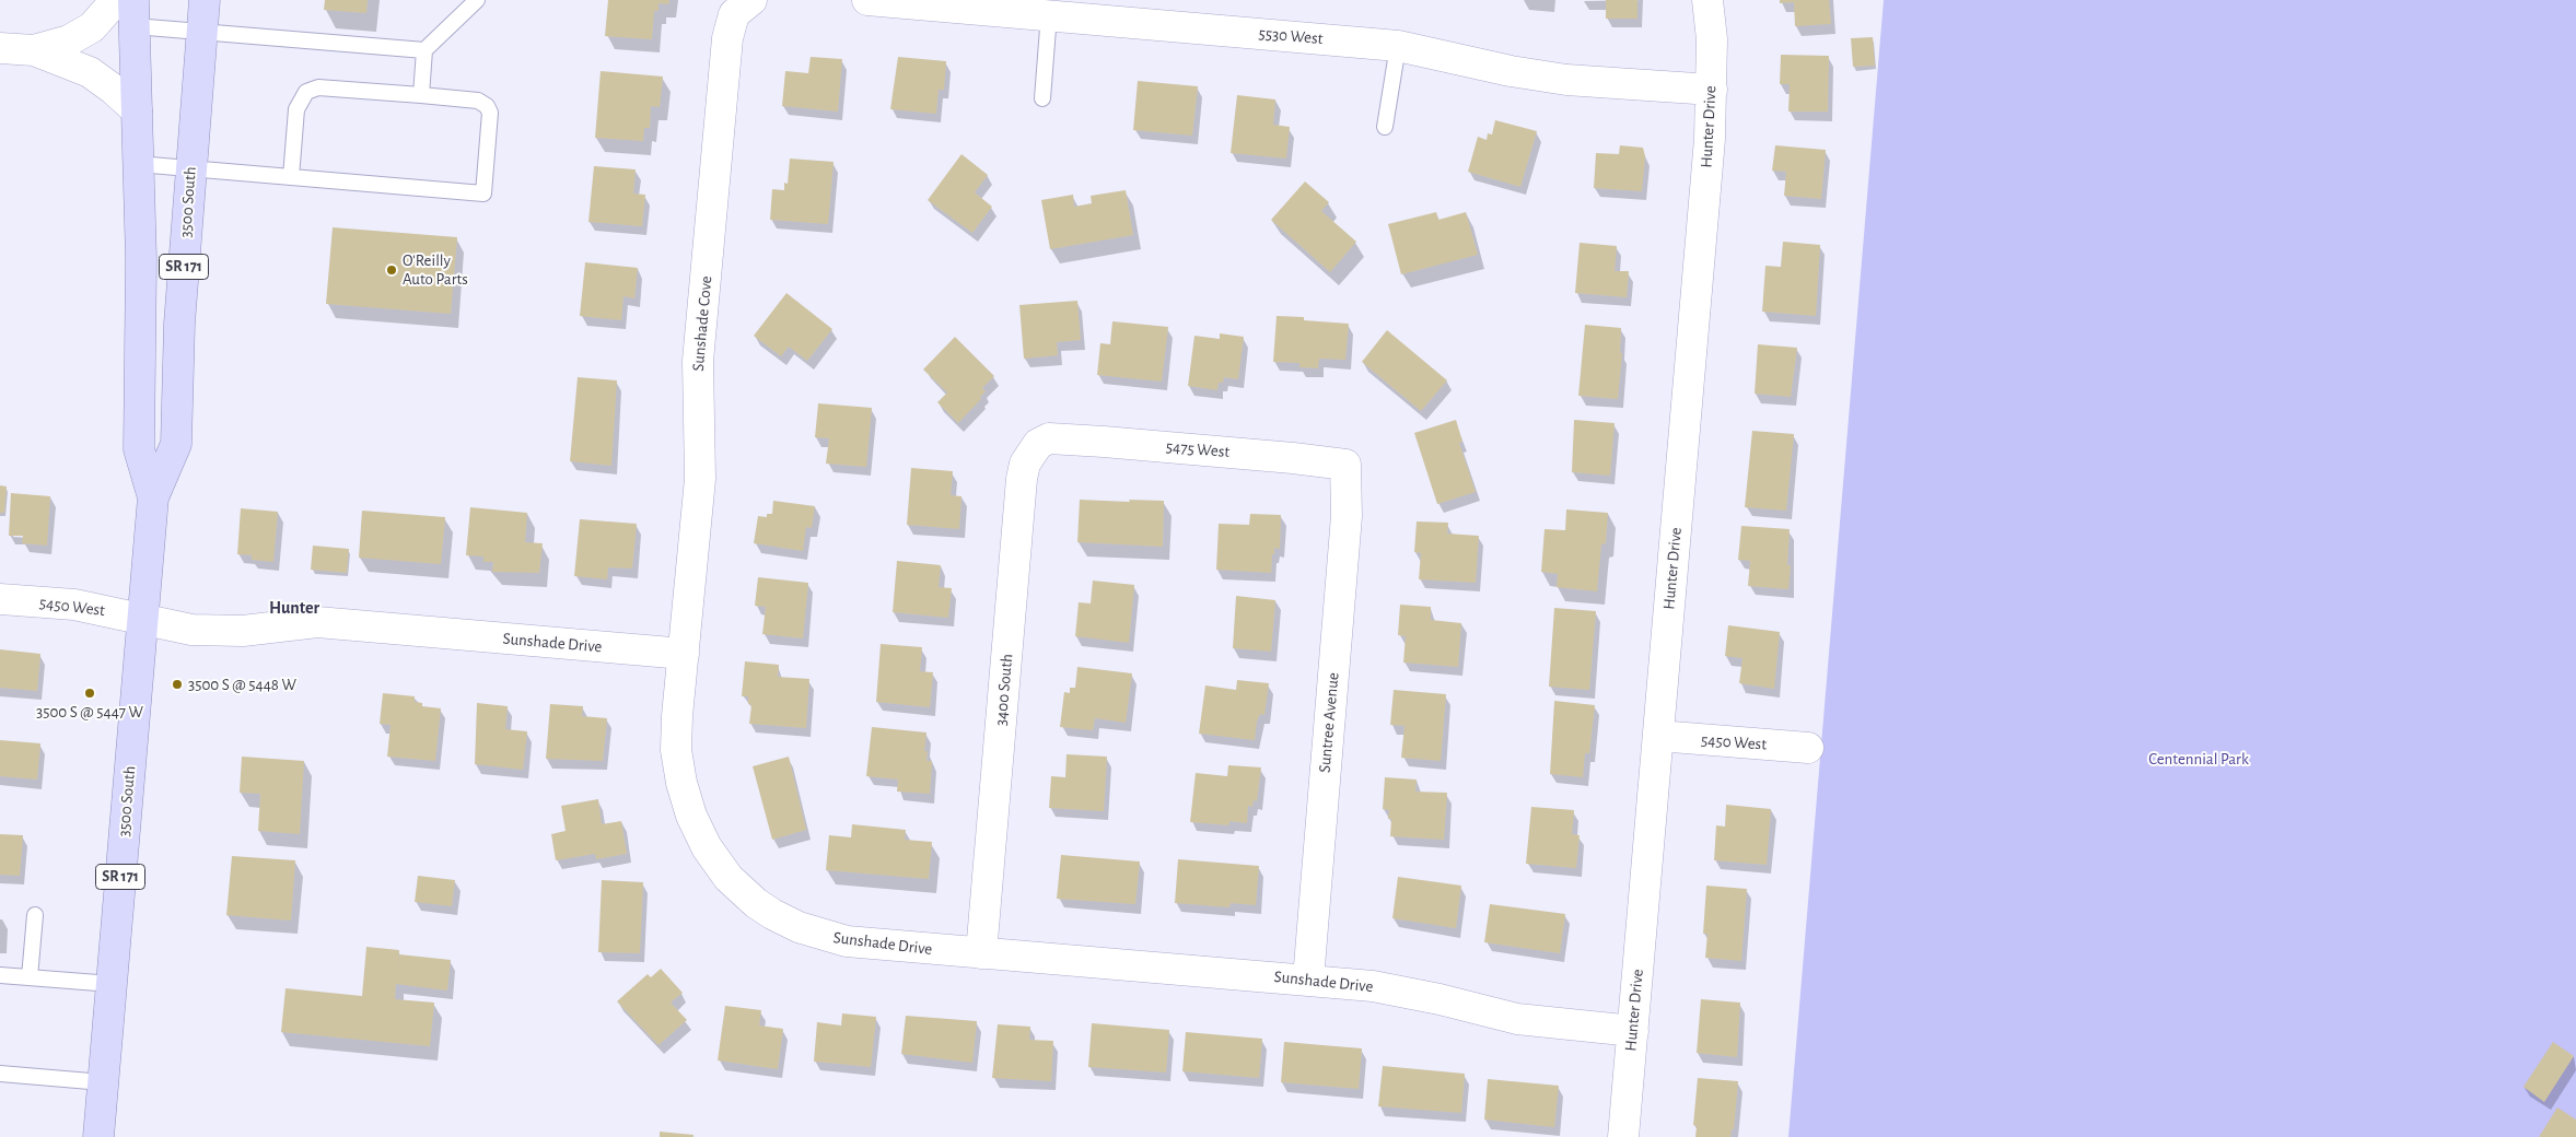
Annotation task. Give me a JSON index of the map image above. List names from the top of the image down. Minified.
{"streets":{"main road":["3500 South","SR 171"],"street":["5530 West","Hunter Drive","Sunshade Cove","5475 West","5450 West","Sunshade Drive","3400 South","Suntree Avenue"]},"crossings":[["5530 West","Hunter Drive"],["Hunter Drive","5450 West"],["Hunter Drive","Sunshade Drive"],["3500 South","5450 West"],["3500 South","Sunshade Drive"],["Sunshade Cove","Sunshade Drive"],["5475 West","3400 South"],["5475 West","Suntree Avenue"],["5450 West","Sunshade Drive"],["Sunshade Drive","3400 South"],["Sunshade Drive","Suntree Avenue"]],"districts":["Hunter"],"parks":["Centennial Park"],"places":["O'Reilly Auto Parts","3500 S @ 5448 W","3500 S @ 5447 W"]}
